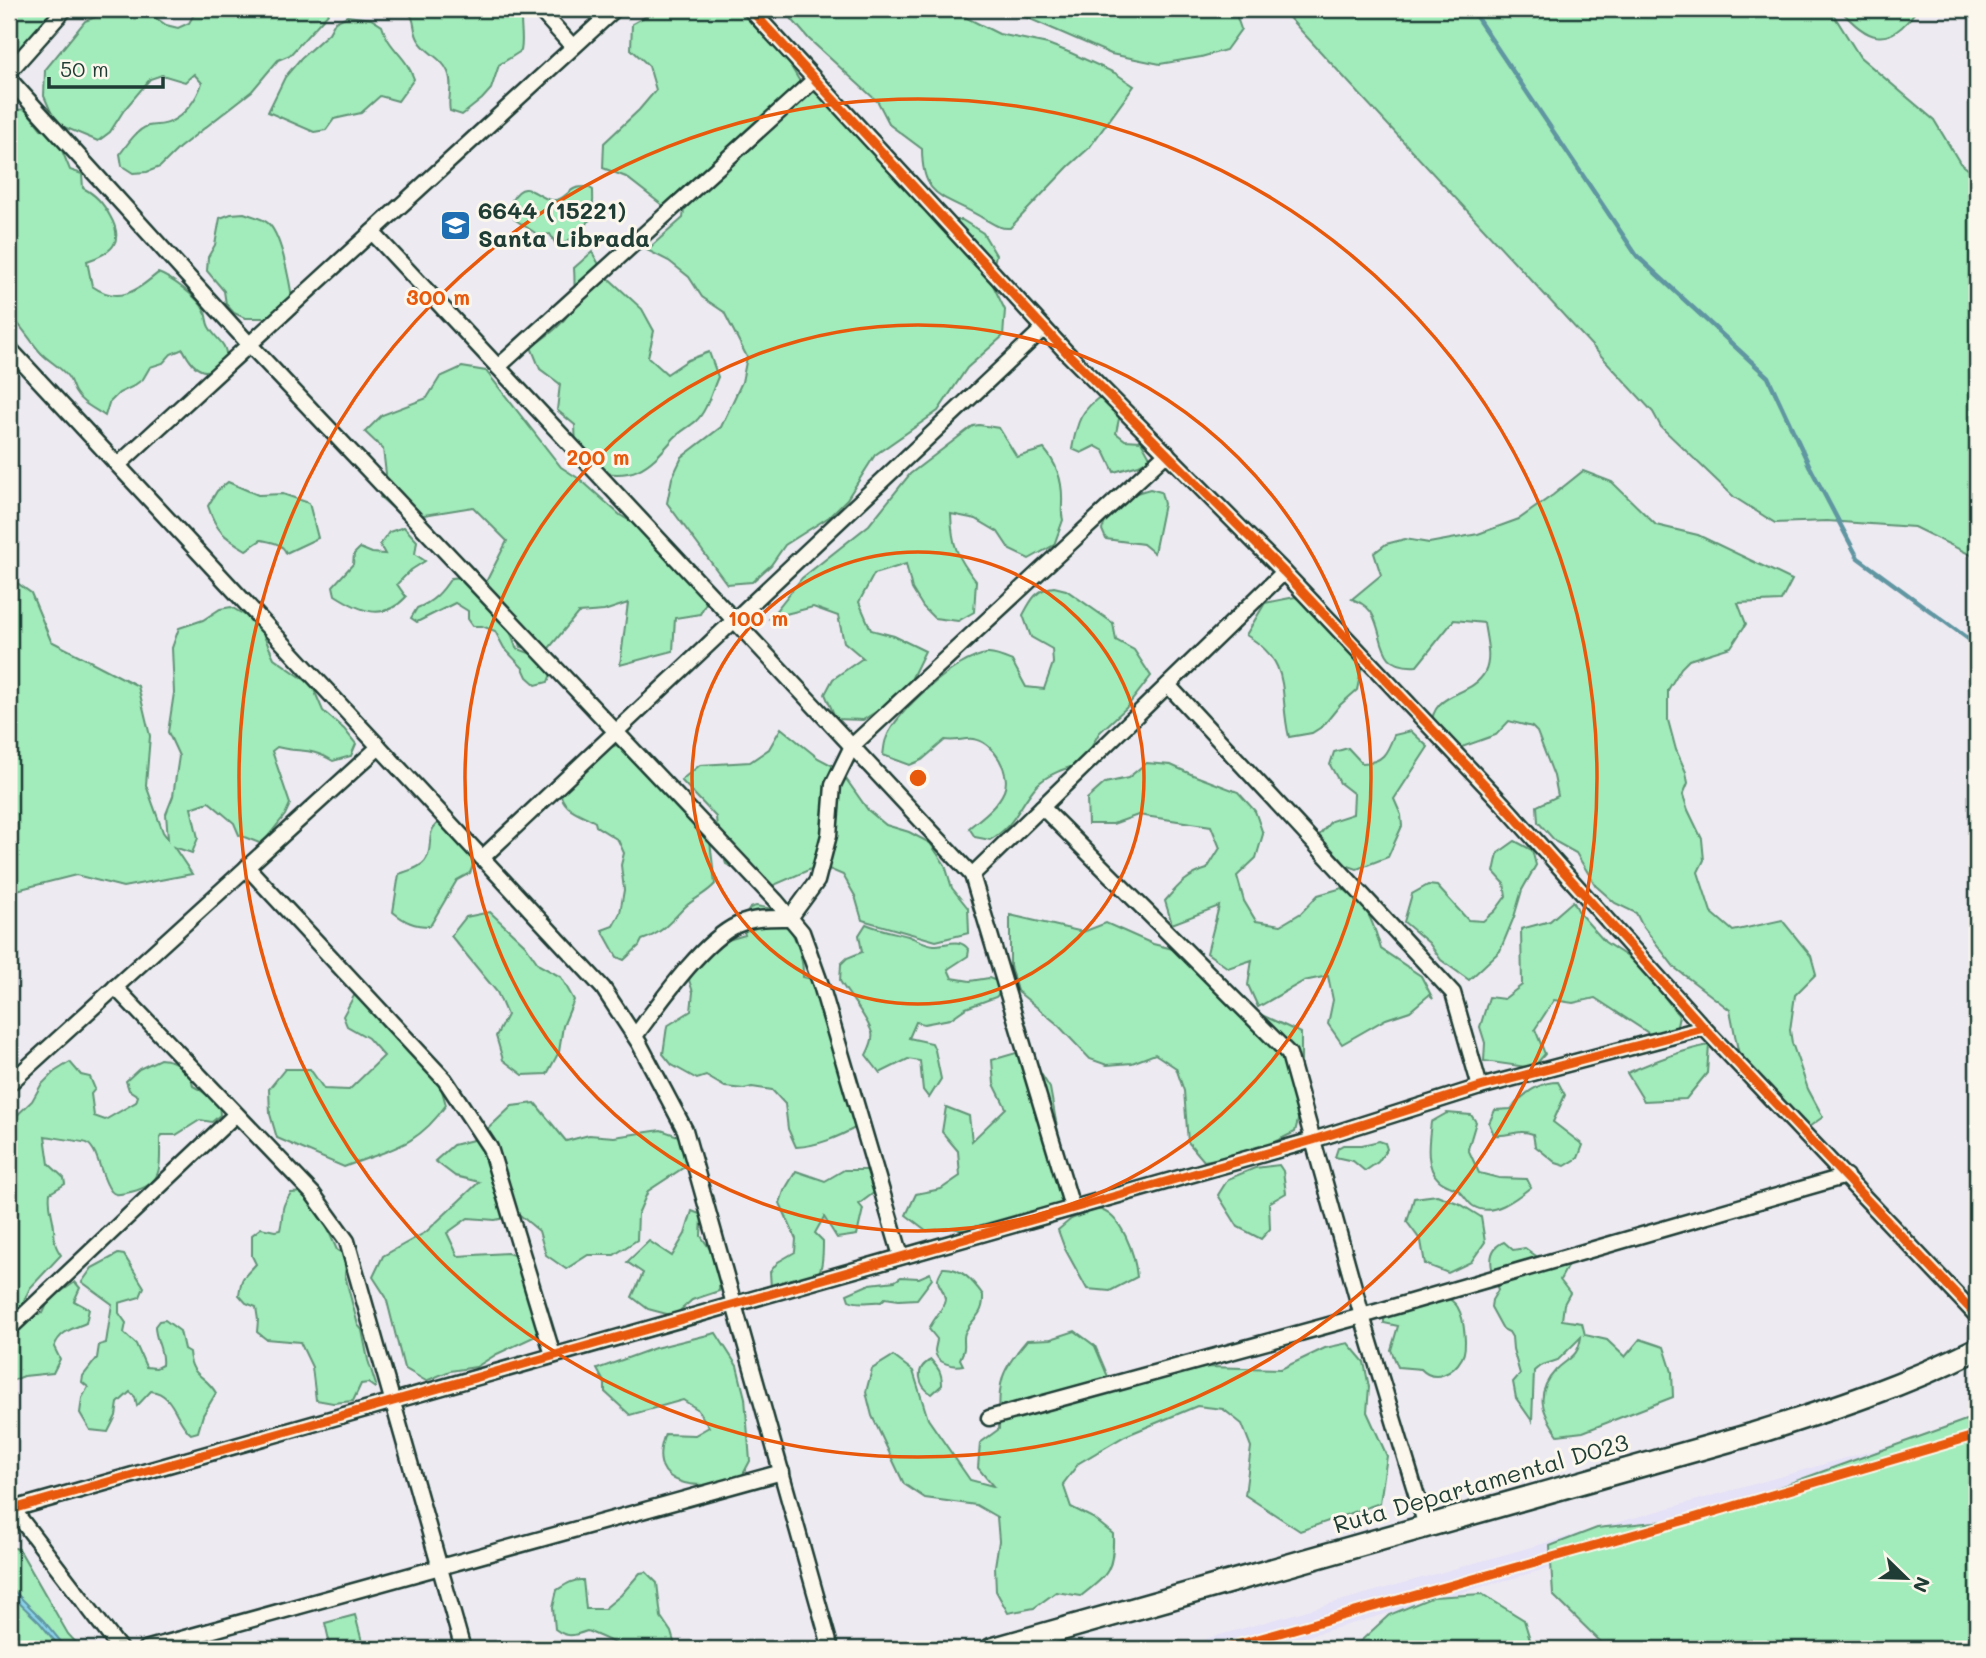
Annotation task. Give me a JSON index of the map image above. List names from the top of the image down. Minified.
{"streets":{"main road":["Ruta Departamental D023"]},"places":{"school or university":["6644 (15221) Santa Librada"]},"scale_bar":"50 m","north":"bottom right","rings":["300 m","200 m","100 m"]}
